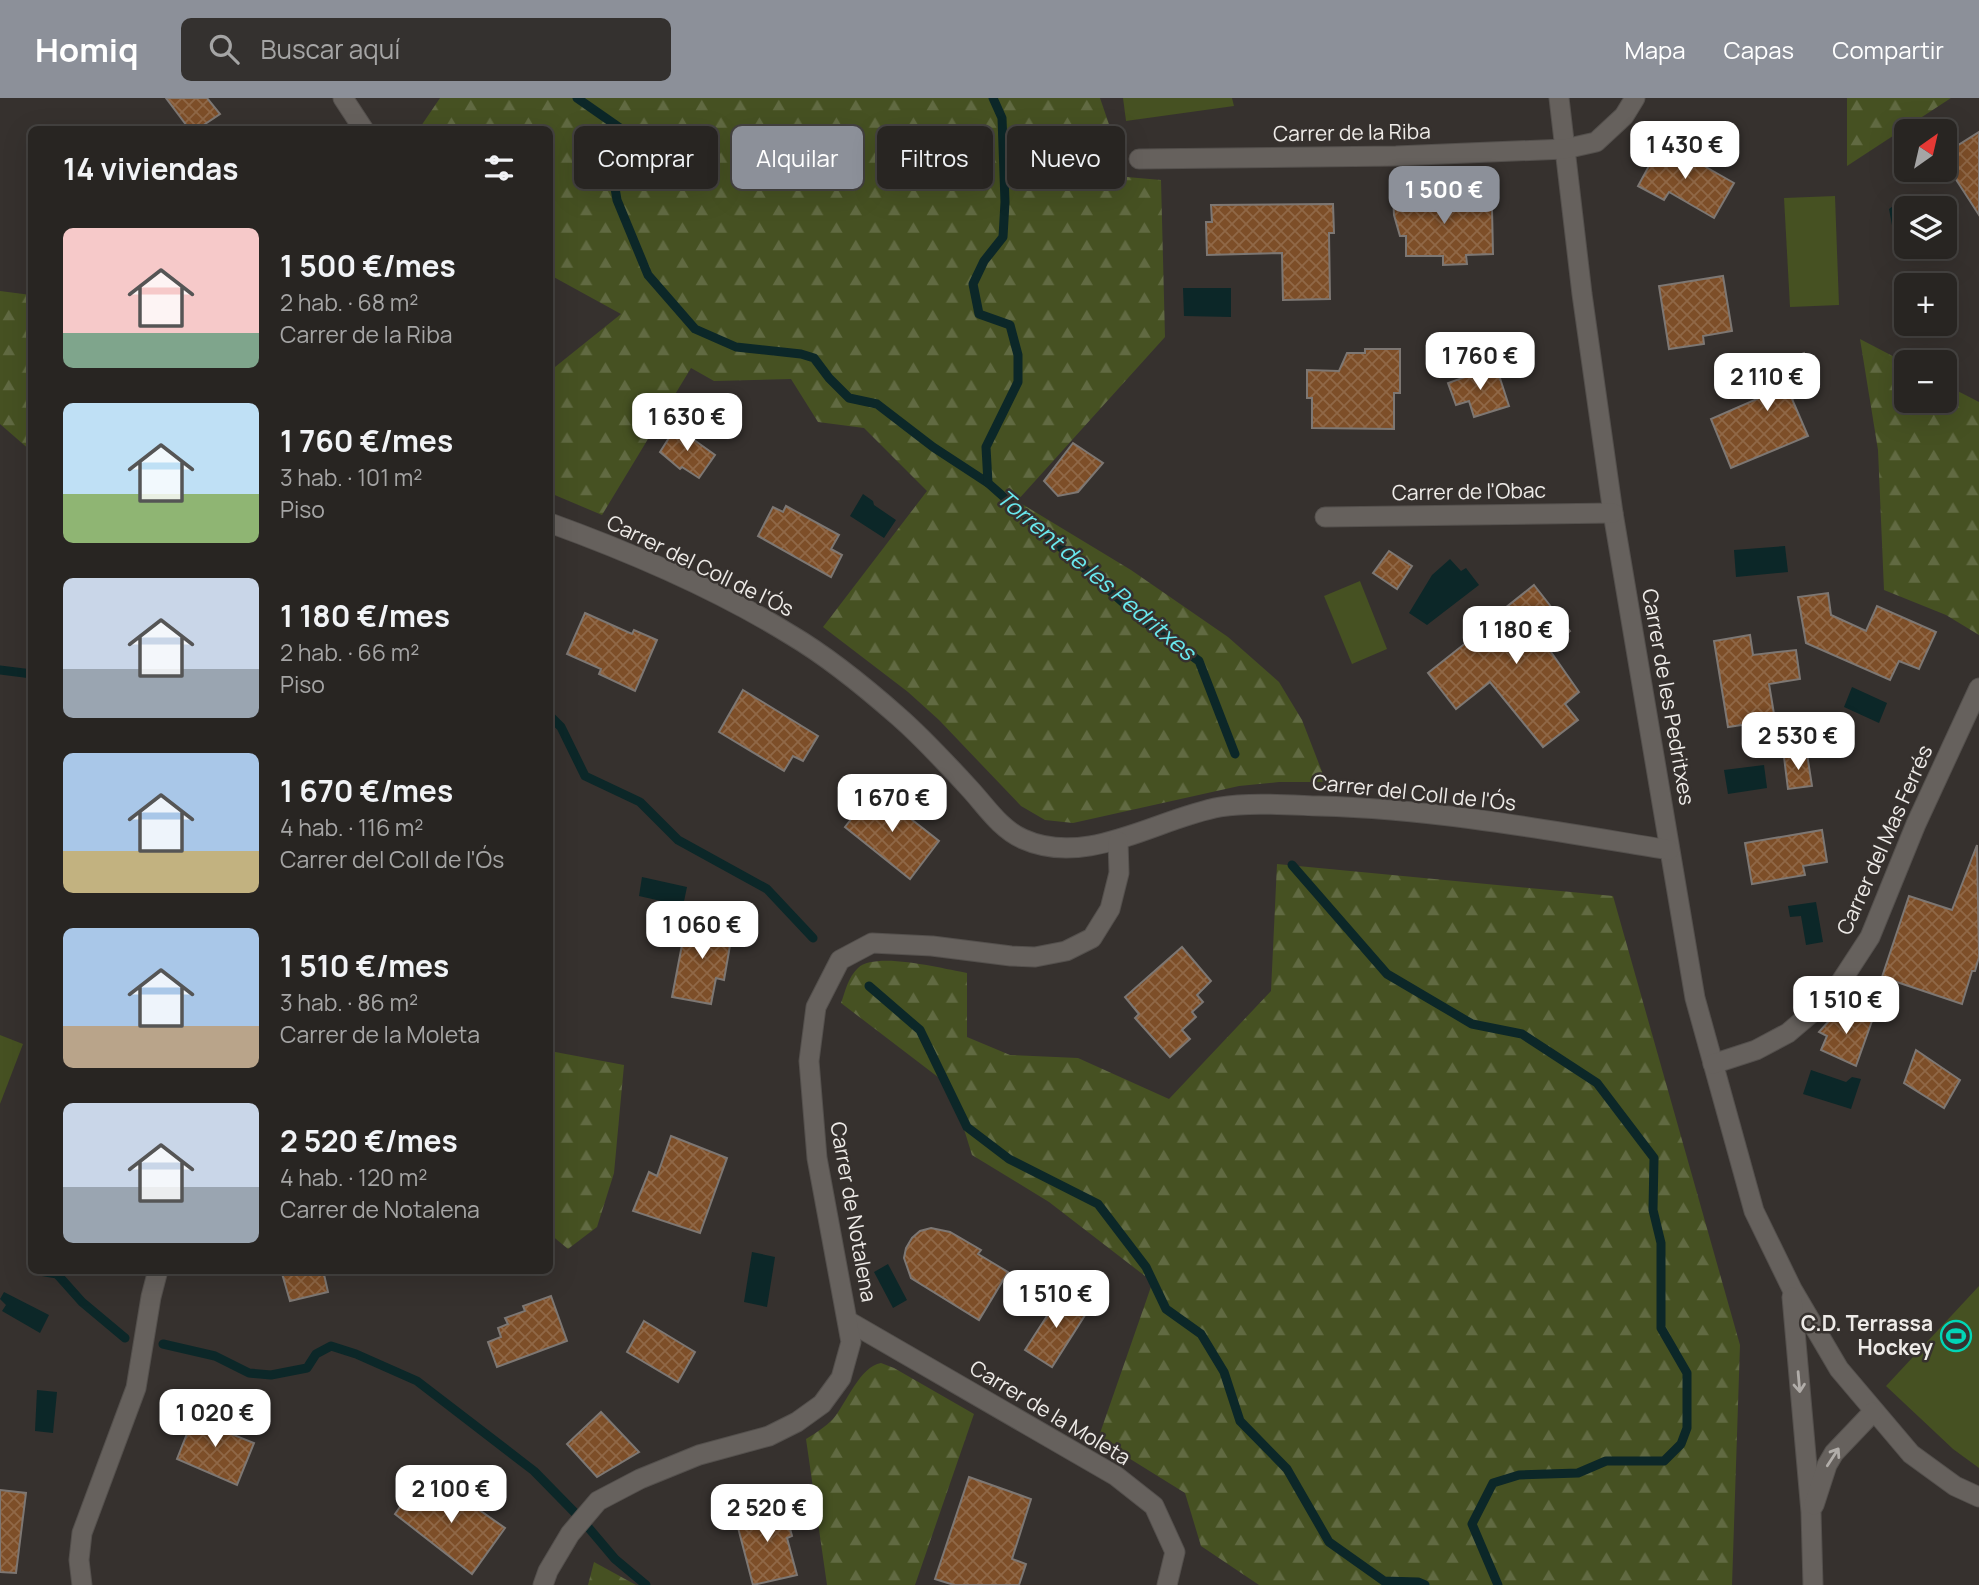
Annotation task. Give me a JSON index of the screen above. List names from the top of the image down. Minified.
{"streets":{"street":["Carrer de la Riba","Carrer de l'Obac","Carrer del Coll de l'Ós","Carrer de les Pedritxes","Carrer del Mas Ferrés","Carrer de Notalena","Carrer de la Moleta"]},"crossings":[["Carrer de la Riba","Carrer de les Pedritxes"],["Carrer de l'Obac","Carrer de les Pedritxes"],["Carrer del Coll de l'Ós","Carrer de les Pedritxes"],["Carrer del Coll de l'Ós","Carrer de Notalena"],["Carrer de les Pedritxes","Carrer del Mas Ferrés"],["Carrer de Notalena","Carrer de la Moleta"]],"water":["Torrent de les Pedritxes"],"places":{"sports":["C.D. Terrassa Hockey"]},"north":"top right","page":{"header":"Homiq","search":"Buscar aquí","nav":["Mapa","Capas","Compartir"],"map_buttons":["+","−"],"price":["1 430 €","1 500 €","1 760 €","2 110 €","1 630 €","1 180 €","2 530 €","1 670 €","1 060 €","1 510 €","1 510 €","1 020 €","2 100 €","2 520 €"],"chip":["Comprar","Alquilar","Filtros","Nuevo"],"heading":"14 viviendas","list":[{"name":"1 500 €/mes","note":"2 hab. · 68 m² · Carrer de la Riba"},{"name":"1 760 €/mes","note":"3 hab. · 101 m² · Piso"},{"name":"1 180 €/mes","note":"2 hab. · 66 m² · Piso"},{"name":"1 670 €/mes","note":"4 hab. · 116 m² · Carrer del Coll de l'Ós"},{"name":"1 510 €/mes","note":"3 hab. · 86 m² · Carrer de la Moleta"},{"name":"2 520 €/mes","note":"4 hab. · 120 m² · Carrer de Notalena"}]}}
